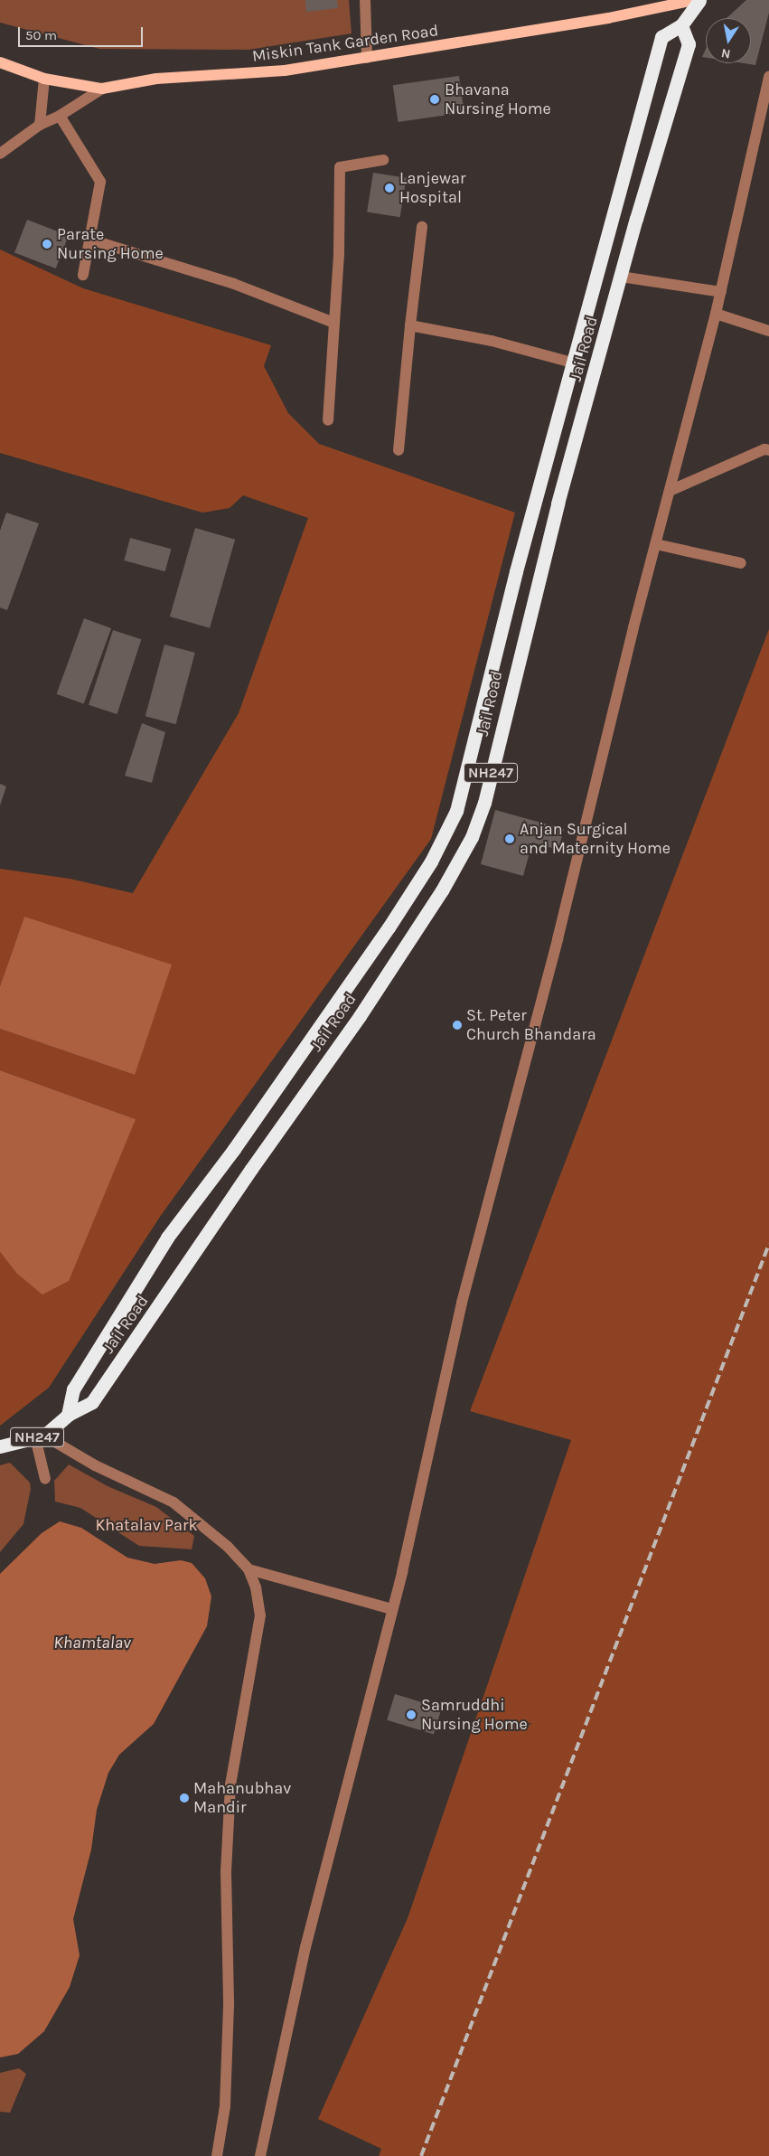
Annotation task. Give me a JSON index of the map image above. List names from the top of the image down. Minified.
{"streets":{"highway":["Jail Road","NH247"],"main road":["Miskin Tank Garden Road"]},"water":["Khamtalav"],"parks":["Khatalav Park"],"places":["Bhavana Nursing Home","Lanjewar Hospital","Parate Nursing Home","Anjan Surgical and Maternity Home","St. Peter Church Bhandara","Samruddhi Nursing Home","Mahanubhav Mandir"],"scale_bar":"50 m","north":"bottom"}
